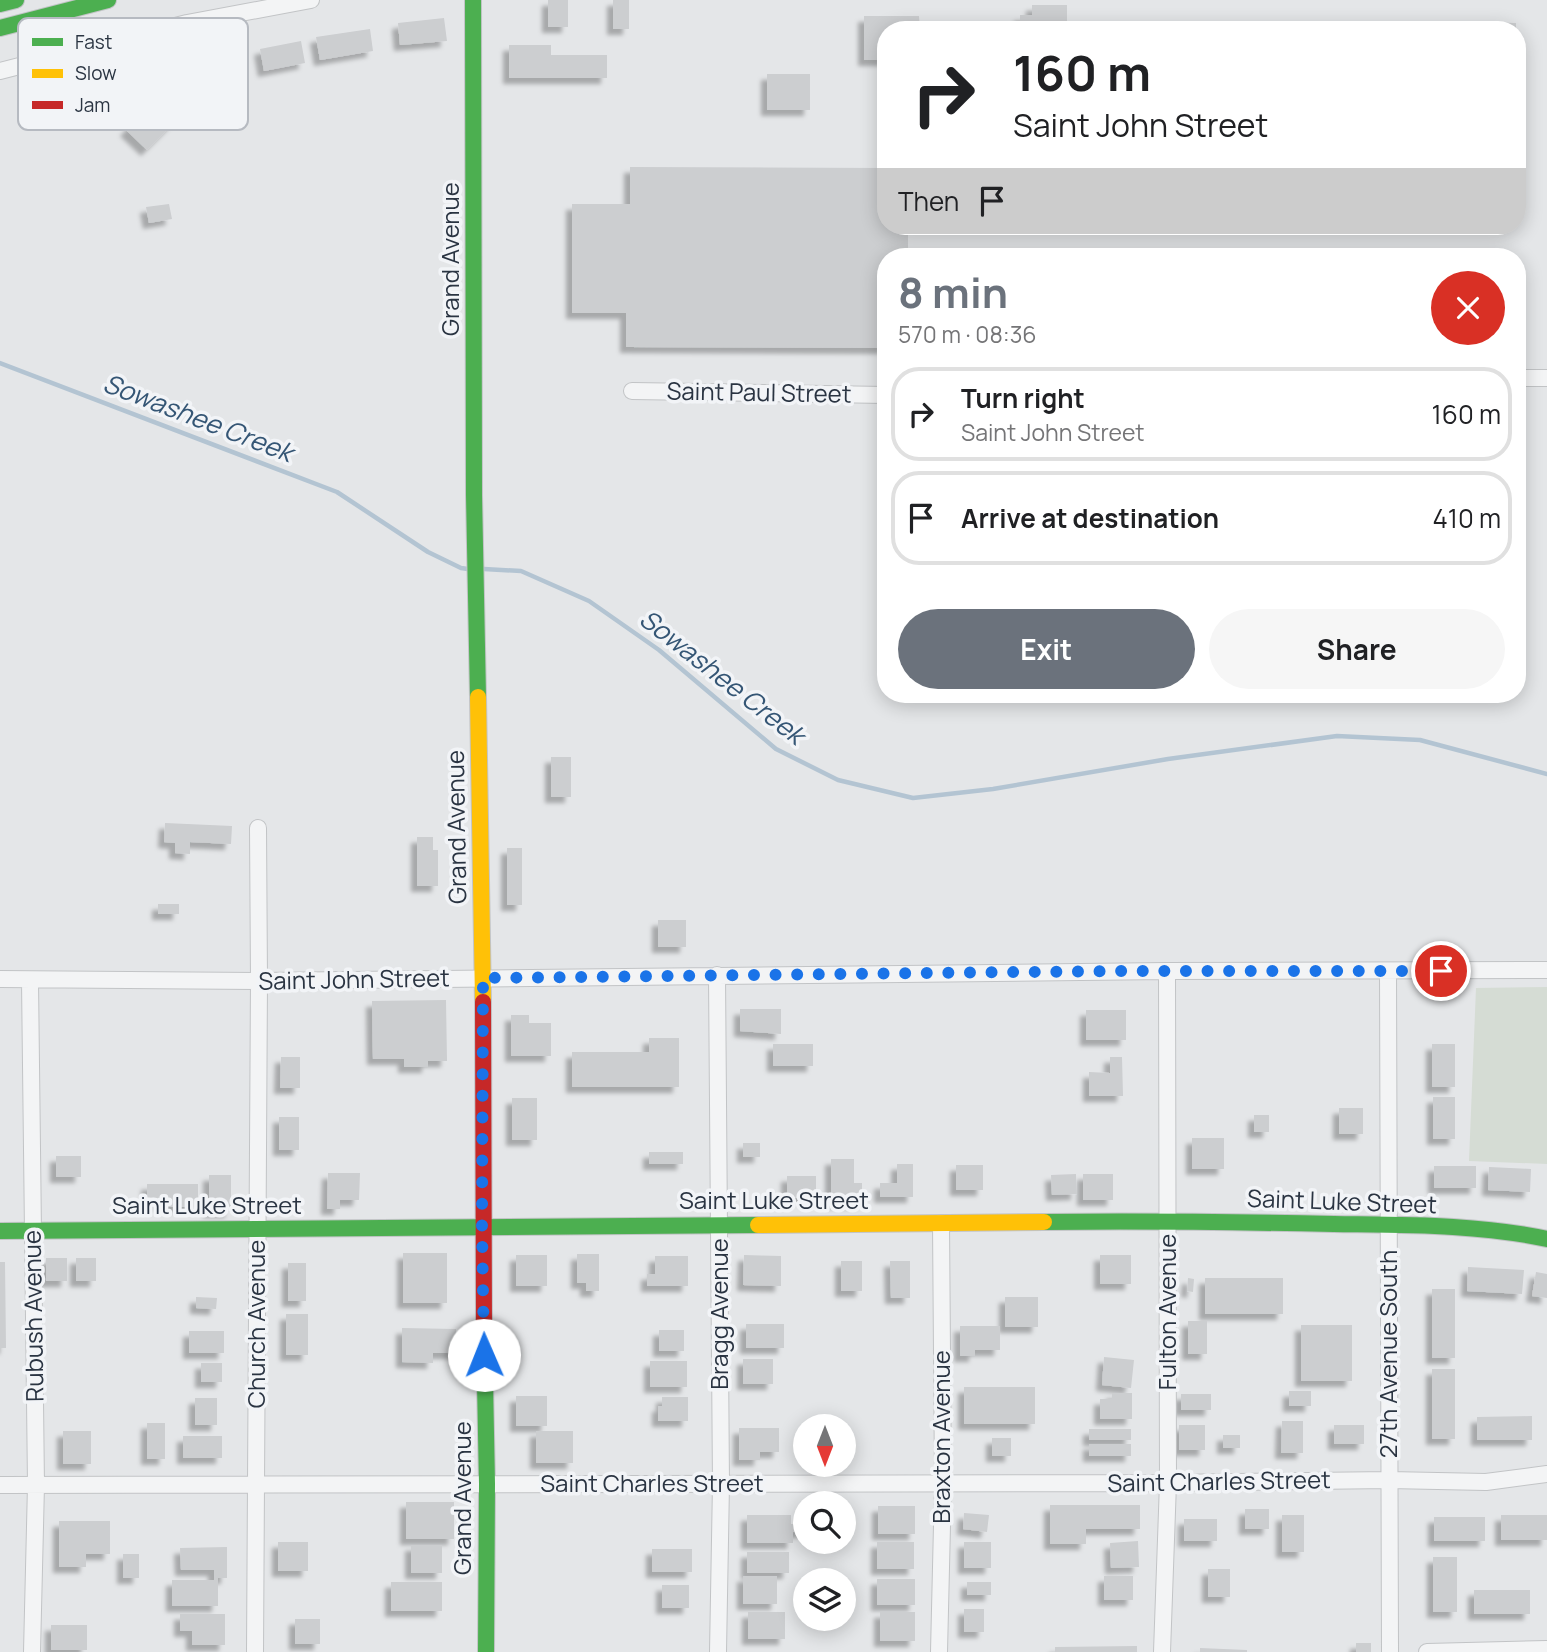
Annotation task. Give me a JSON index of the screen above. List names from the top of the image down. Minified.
{"streets":{"main road":["Grand Avenue","Saint Luke Street"],"street":["Saint Paul Street","Saint John Street","Fulton Avenue","Bragg Avenue","Rubush Avenue","Church Avenue","27th Avenue South","Braxton Avenue","Saint Charles Street"]},"crossings":[["Grand Avenue","Saint John Street"],["Grand Avenue","Saint Luke Street"],["Grand Avenue","Saint Charles Street"],["Saint John Street","Fulton Avenue"],["Saint John Street","Bragg Avenue"],["Saint John Street","Rubush Avenue"],["Saint John Street","Church Avenue"],["Saint John Street","27th Avenue South"],["Saint Luke Street","Fulton Avenue"],["Saint Luke Street","Bragg Avenue"],["Saint Luke Street","Rubush Avenue"],["Saint Luke Street","Church Avenue"],["Saint Luke Street","27th Avenue South"],["Saint Luke Street","Braxton Avenue"],["Fulton Avenue","Saint Charles Street"],["Bragg Avenue","Saint Charles Street"],["Rubush Avenue","Saint Charles Street"],["Church Avenue","Saint Charles Street"],["27th Avenue South","Saint Charles Street"],["Braxton Avenue","Saint Charles Street"]],"water":["Sowashee Creek"],"legend":["Fast","Slow","Jam"],"north":"bottom","page":{"turn":["160 m","Saint John Street"],"then":"Then","heading":["8 min","570 m · 08:36"],"list":[{"name":"Turn right","note":"Saint John Street","value":"160 m"},{"name":"Arrive at destination","value":"410 m"}],"buttons":["Exit","Share"]}}
